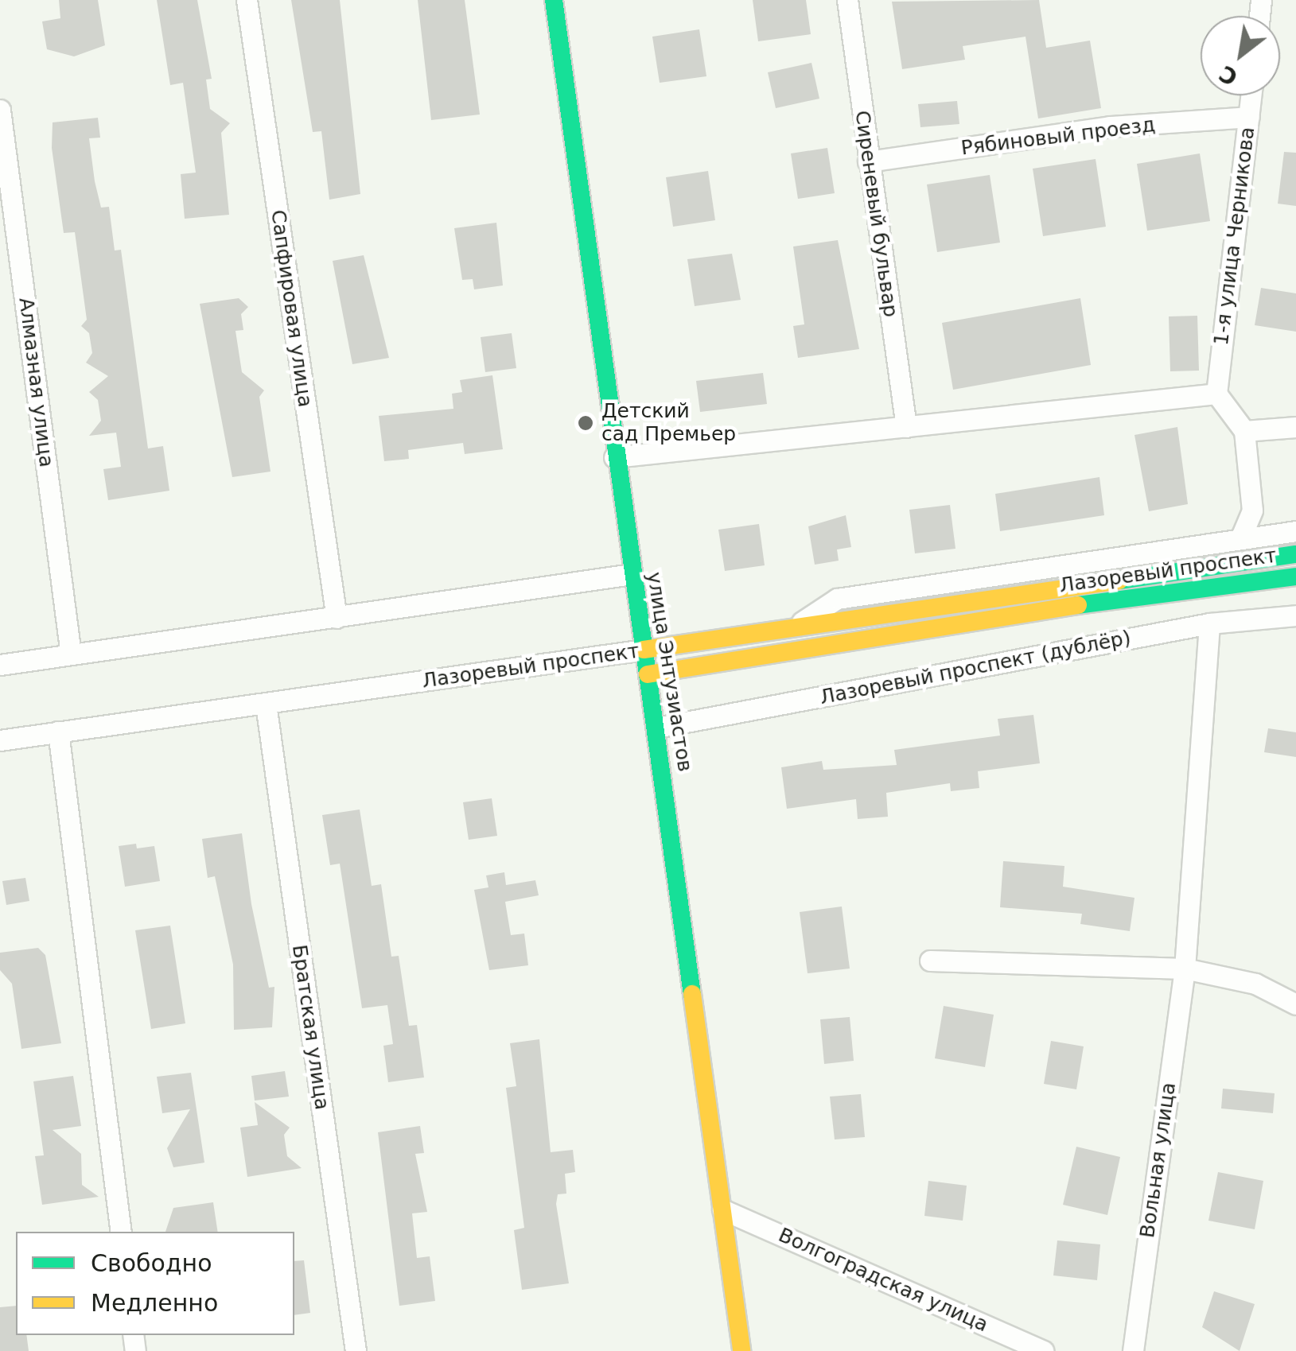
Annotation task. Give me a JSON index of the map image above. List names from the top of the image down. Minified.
{"streets":{"street":["Рябиновый проезд","Сиреневый бульвар","1-я улица Черникова","Сапфировая улица","Алмазная улица","Лазоревый проспект","Лазоревый проспект (дублёр)","улица Энтузиастов","Братская улица","Вольная улица","Волгоградская улица"]},"crossings":[["Рябиновый проезд","Сиреневый бульвар"],["Рябиновый проезд","1-я улица Черникова"],["Лазоревый проспект","улица Энтузиастов"],["Лазоревый проспект","Братская улица"],["Лазоревый проспект (дублёр)","улица Энтузиастов"],["Лазоревый проспект (дублёр)","Вольная улица"],["улица Энтузиастов","Волгоградская улица"]],"places":["Детский сад Премьер"],"legend":["Свободно","Медленно"],"north":"bottom left"}
